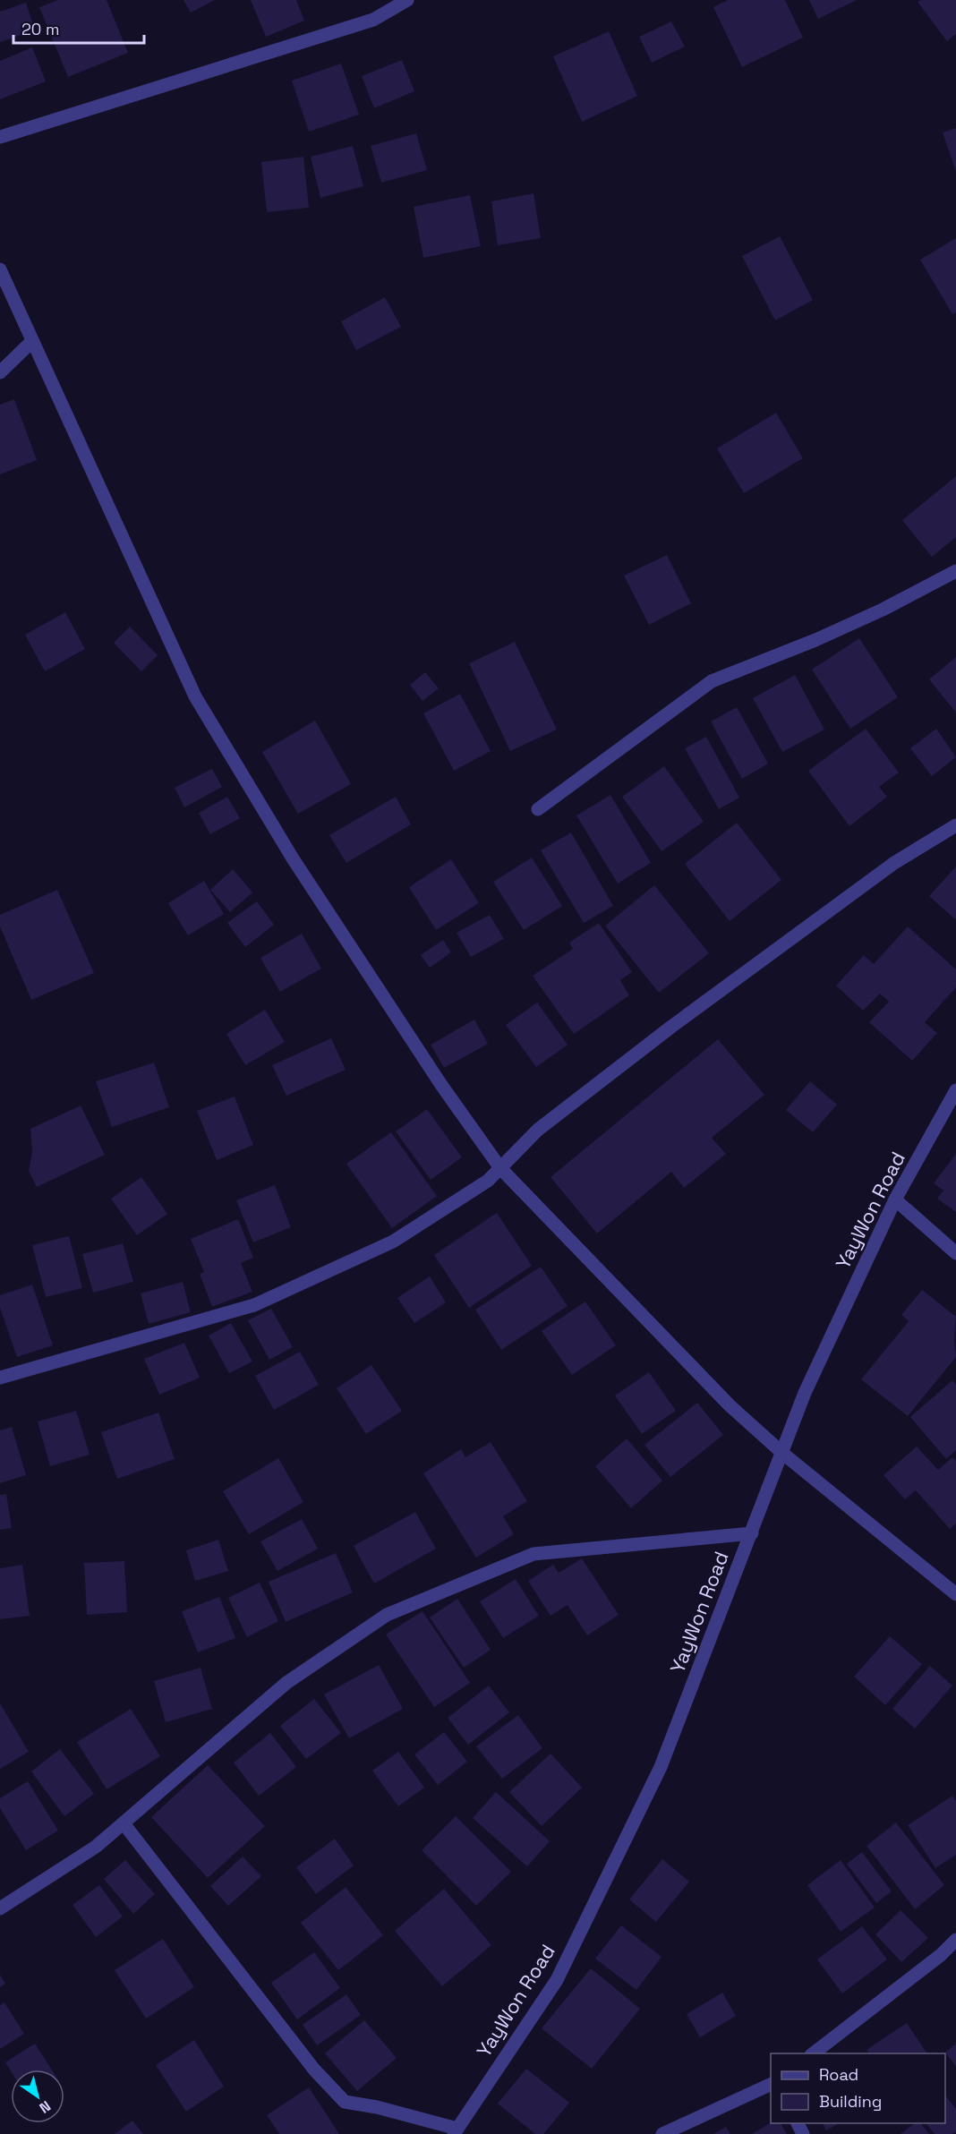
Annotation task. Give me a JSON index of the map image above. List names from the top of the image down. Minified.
{"streets":{"street":["YayWon Road"]},"legend":["Road","Building"],"scale_bar":"20 m","north":"bottom right"}
